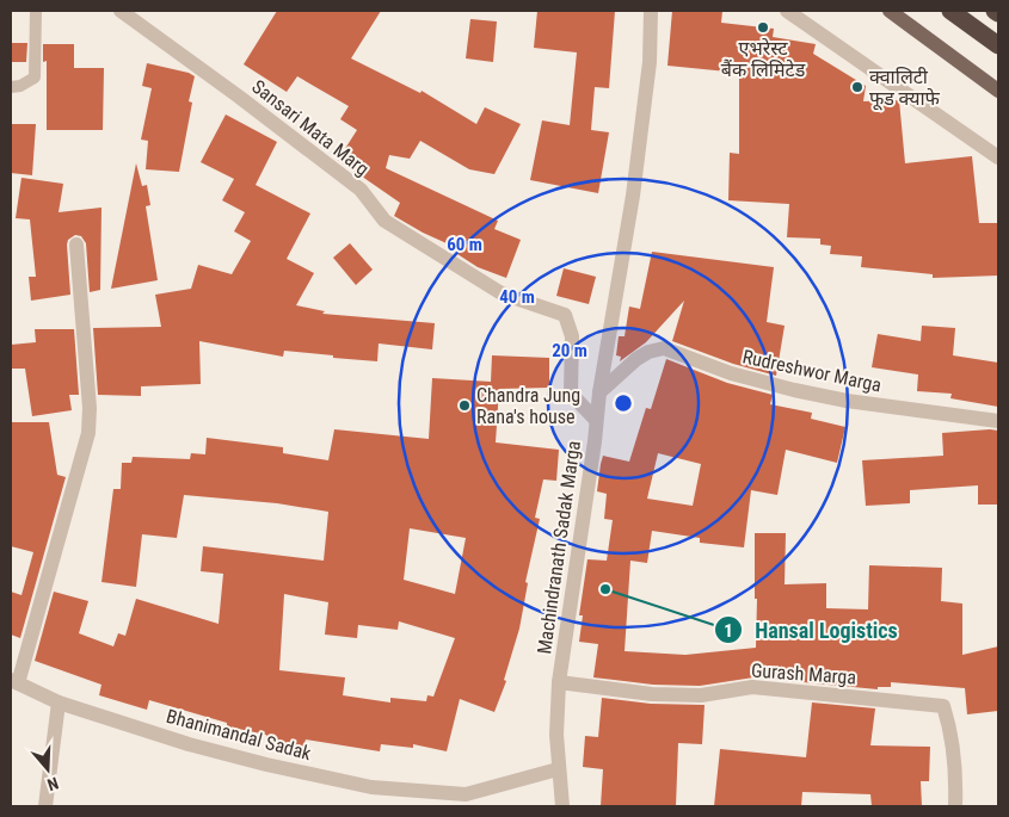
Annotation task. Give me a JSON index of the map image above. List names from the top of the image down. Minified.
{"streets":{"street":["Sansari Mata Marg","Rudreshwor Marga","Machindranath Sadak Marga","Gurash Marga","Bhanimandal Sadak"]},"crossings":[["Sansari Mata Marg","Machindranath Sadak Marga"],["Rudreshwor Marga","Machindranath Sadak Marga"],["Machindranath Sadak Marga","Gurash Marga"],["Machindranath Sadak Marga","Bhanimandal Sadak"]],"places":["एभरेस्ट बैंक लिमिटेड","क्वालिटी फूड क्याफे","Chandra Jung Rana's house","Hansal Logistics"],"north":"bottom","rings":["60 m","40 m","20 m"]}
